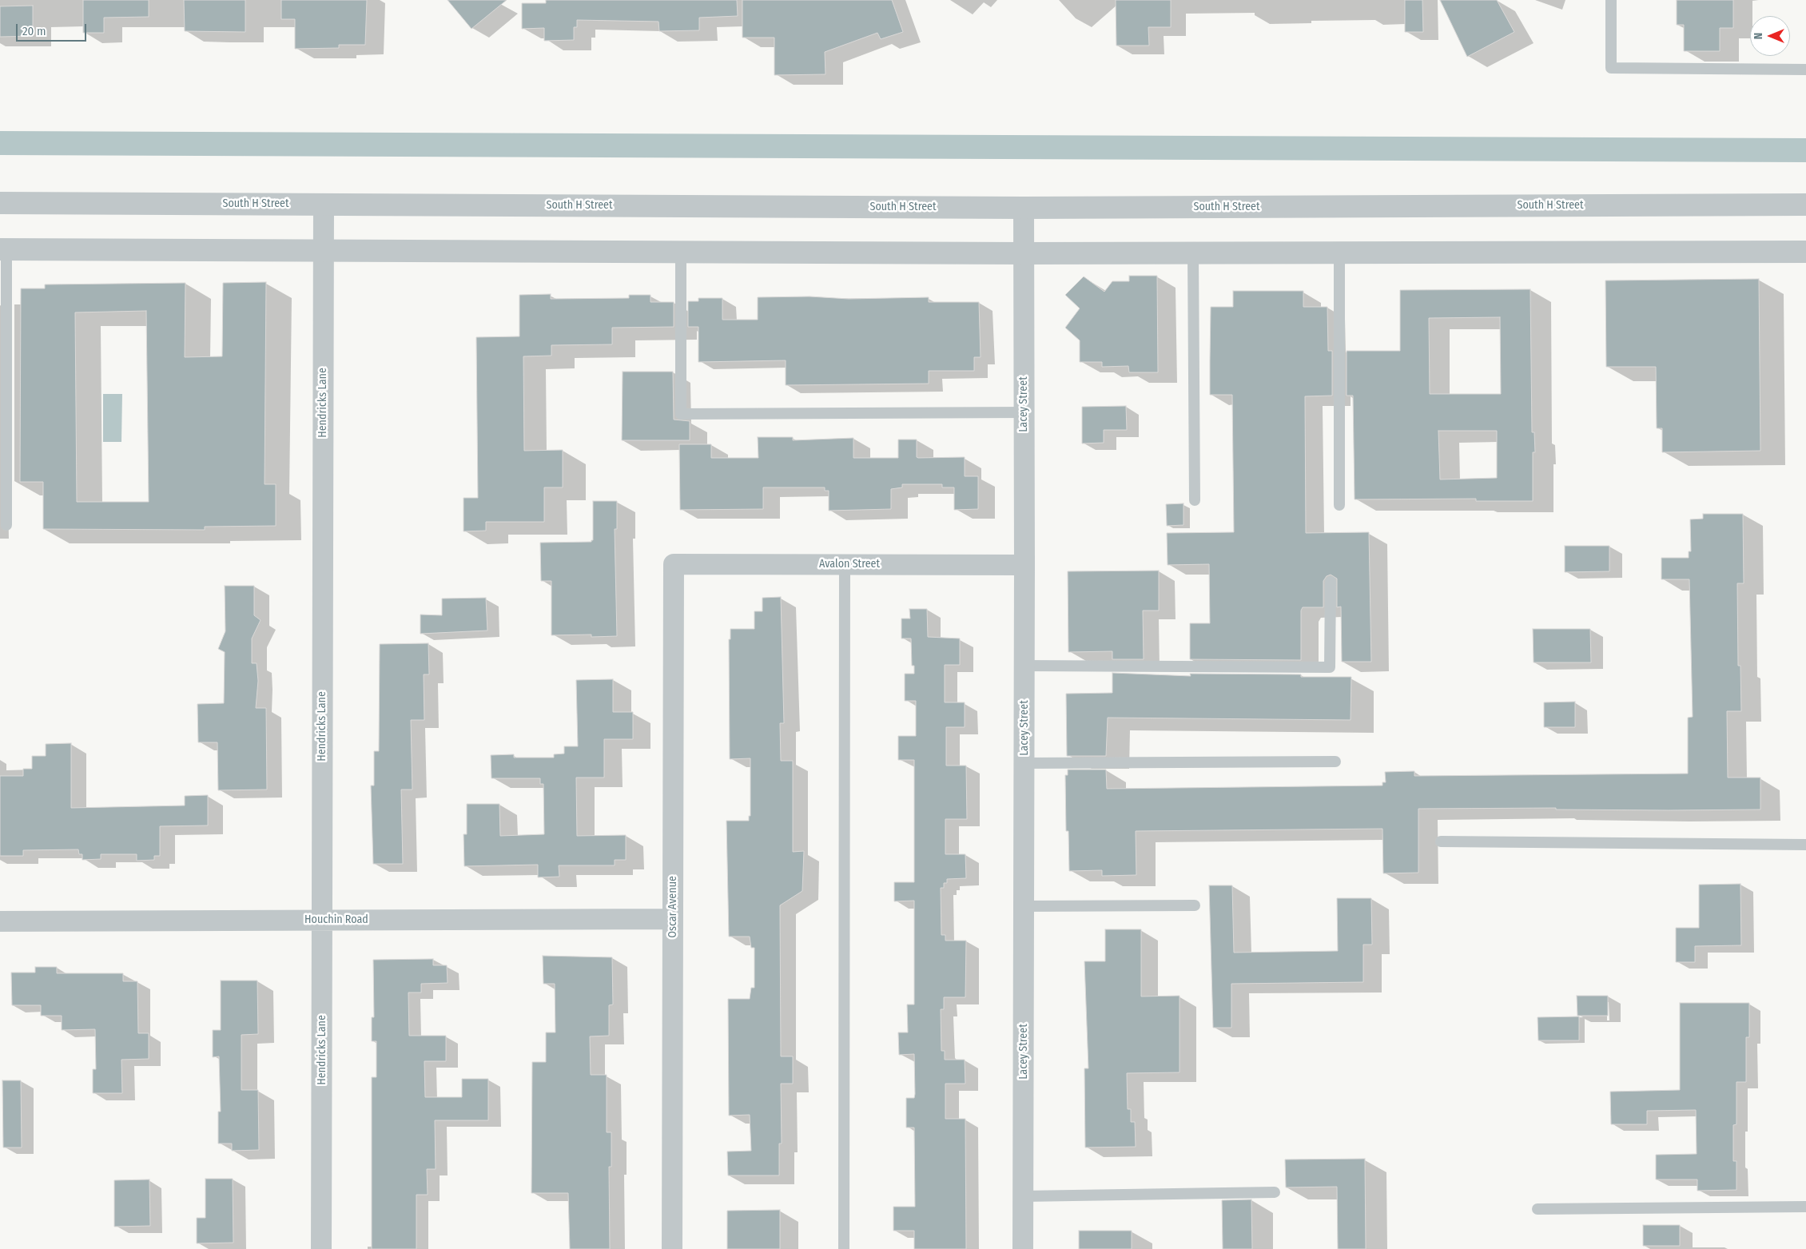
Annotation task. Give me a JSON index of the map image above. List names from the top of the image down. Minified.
{"streets":{"street":["South H Street","Hendricks Lane","Lacey Street","Avalon Street","Oscar Avenue","Houchin Road"]},"crossings":[["South H Street","Hendricks Lane"],["South H Street","Lacey Street"],["Hendricks Lane","Houchin Road"],["Lacey Street","Avalon Street"],["Avalon Street","Oscar Avenue"],["Oscar Avenue","Houchin Road"]],"scale_bar":"20 m","north":"left"}
